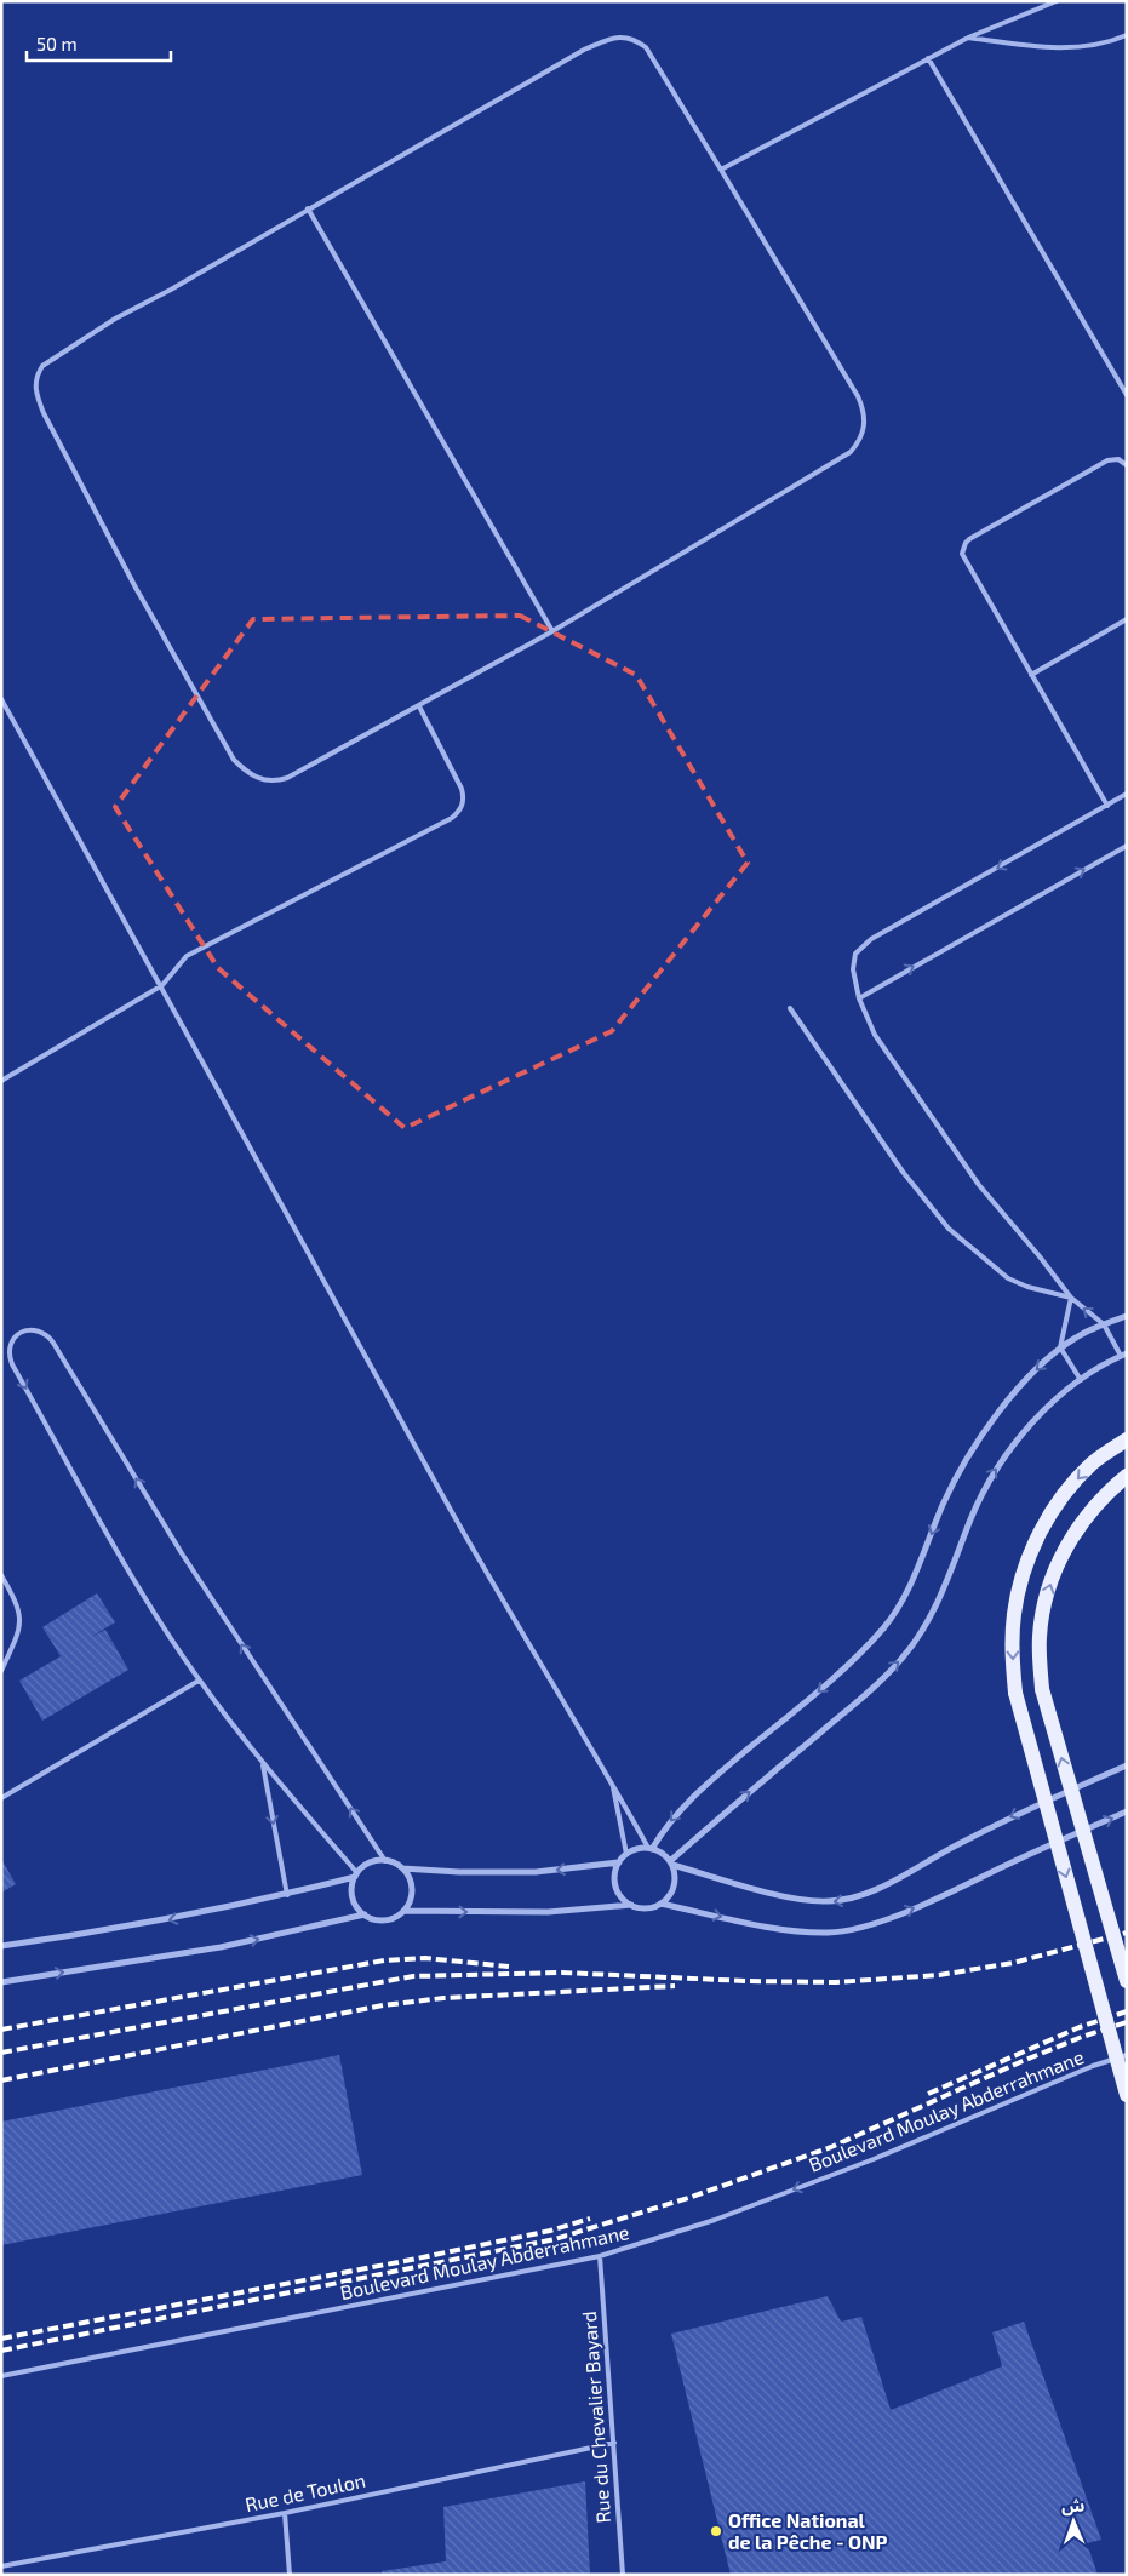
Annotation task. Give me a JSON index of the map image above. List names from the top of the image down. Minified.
{"streets":{"lane":["Boulevard Moulay Abderrahmane","Rue du Chevalier Bayard","Rue de Toulon"]},"crossings":[["Boulevard Moulay Abderrahmane","Rue du Chevalier Bayard"],["Rue du Chevalier Bayard","Rue de Toulon"]],"one_way":["Boulevard Moulay Abderrahmane"],"places":["Office National de la Pêche - ONP"],"scale_bar":"50 m","north":"top"}
